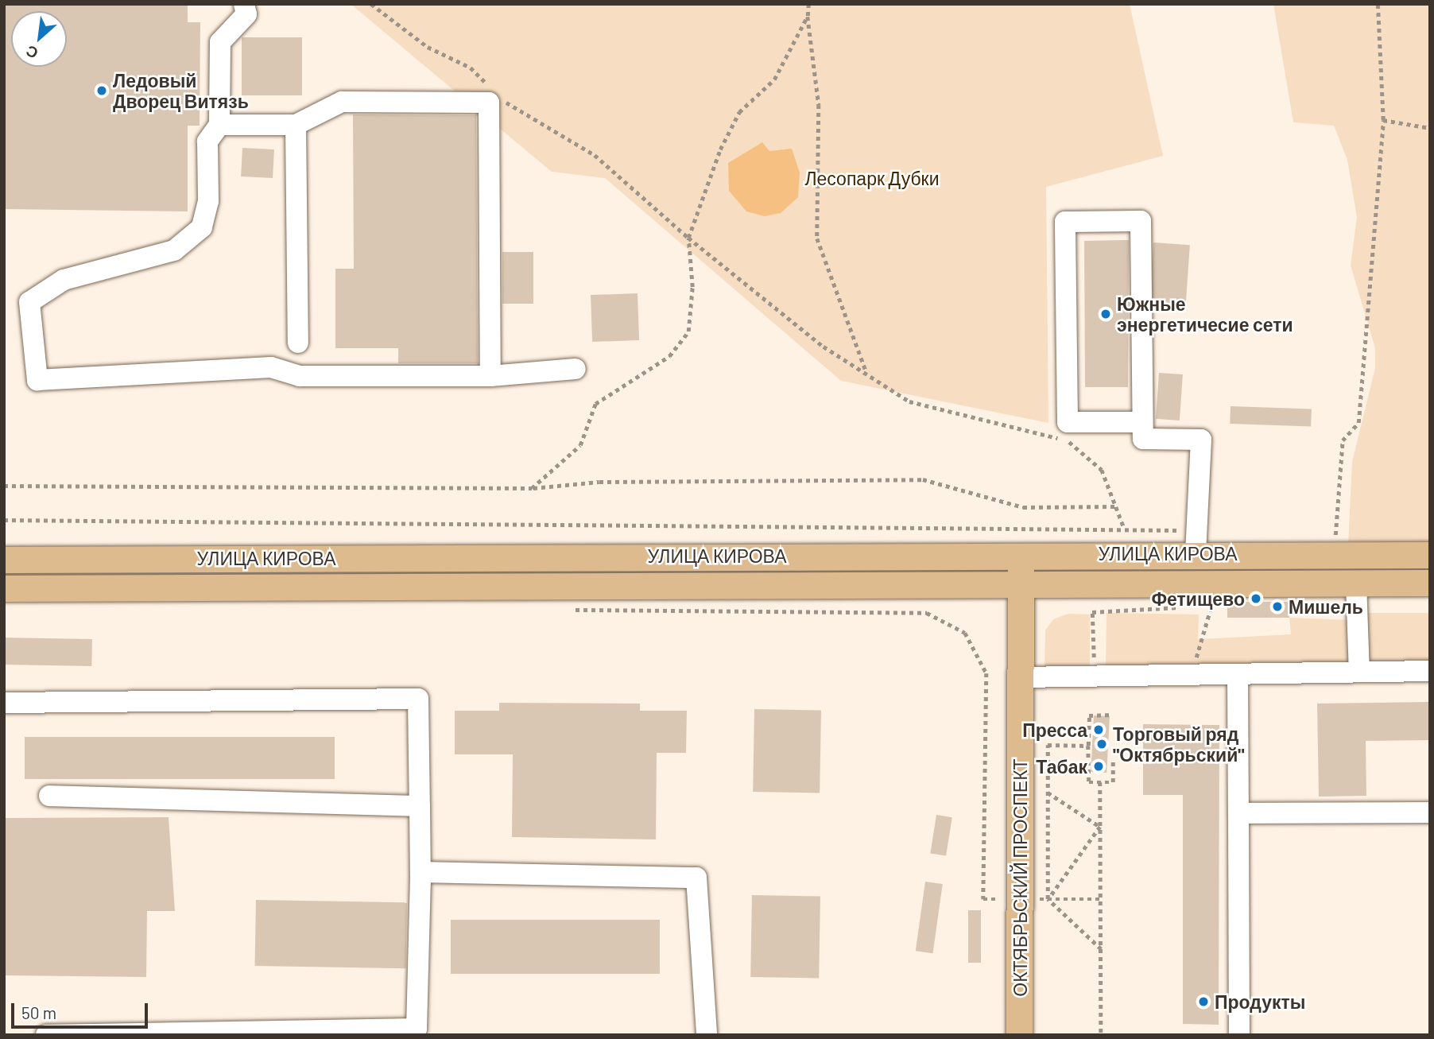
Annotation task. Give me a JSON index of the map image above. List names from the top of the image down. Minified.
{"streets":{"main road":["УЛИЦА КИРОВА","ОКТЯБРЬСКИЙ ПРОСПЕКТ"]},"crossings":[["УЛИЦА КИРОВА","ОКТЯБРЬСКИЙ ПРОСПЕКТ"]],"parks":["Лесопарк Дубки"],"places":["Ледовый Дворец Витязь","Южные энергетичесие сети","Фетищево","Мишель","Пресса","Торговый ряд \"Октябрьский\"","Табак","Продукты"],"scale_bar":"50 m","north":"bottom left"}
